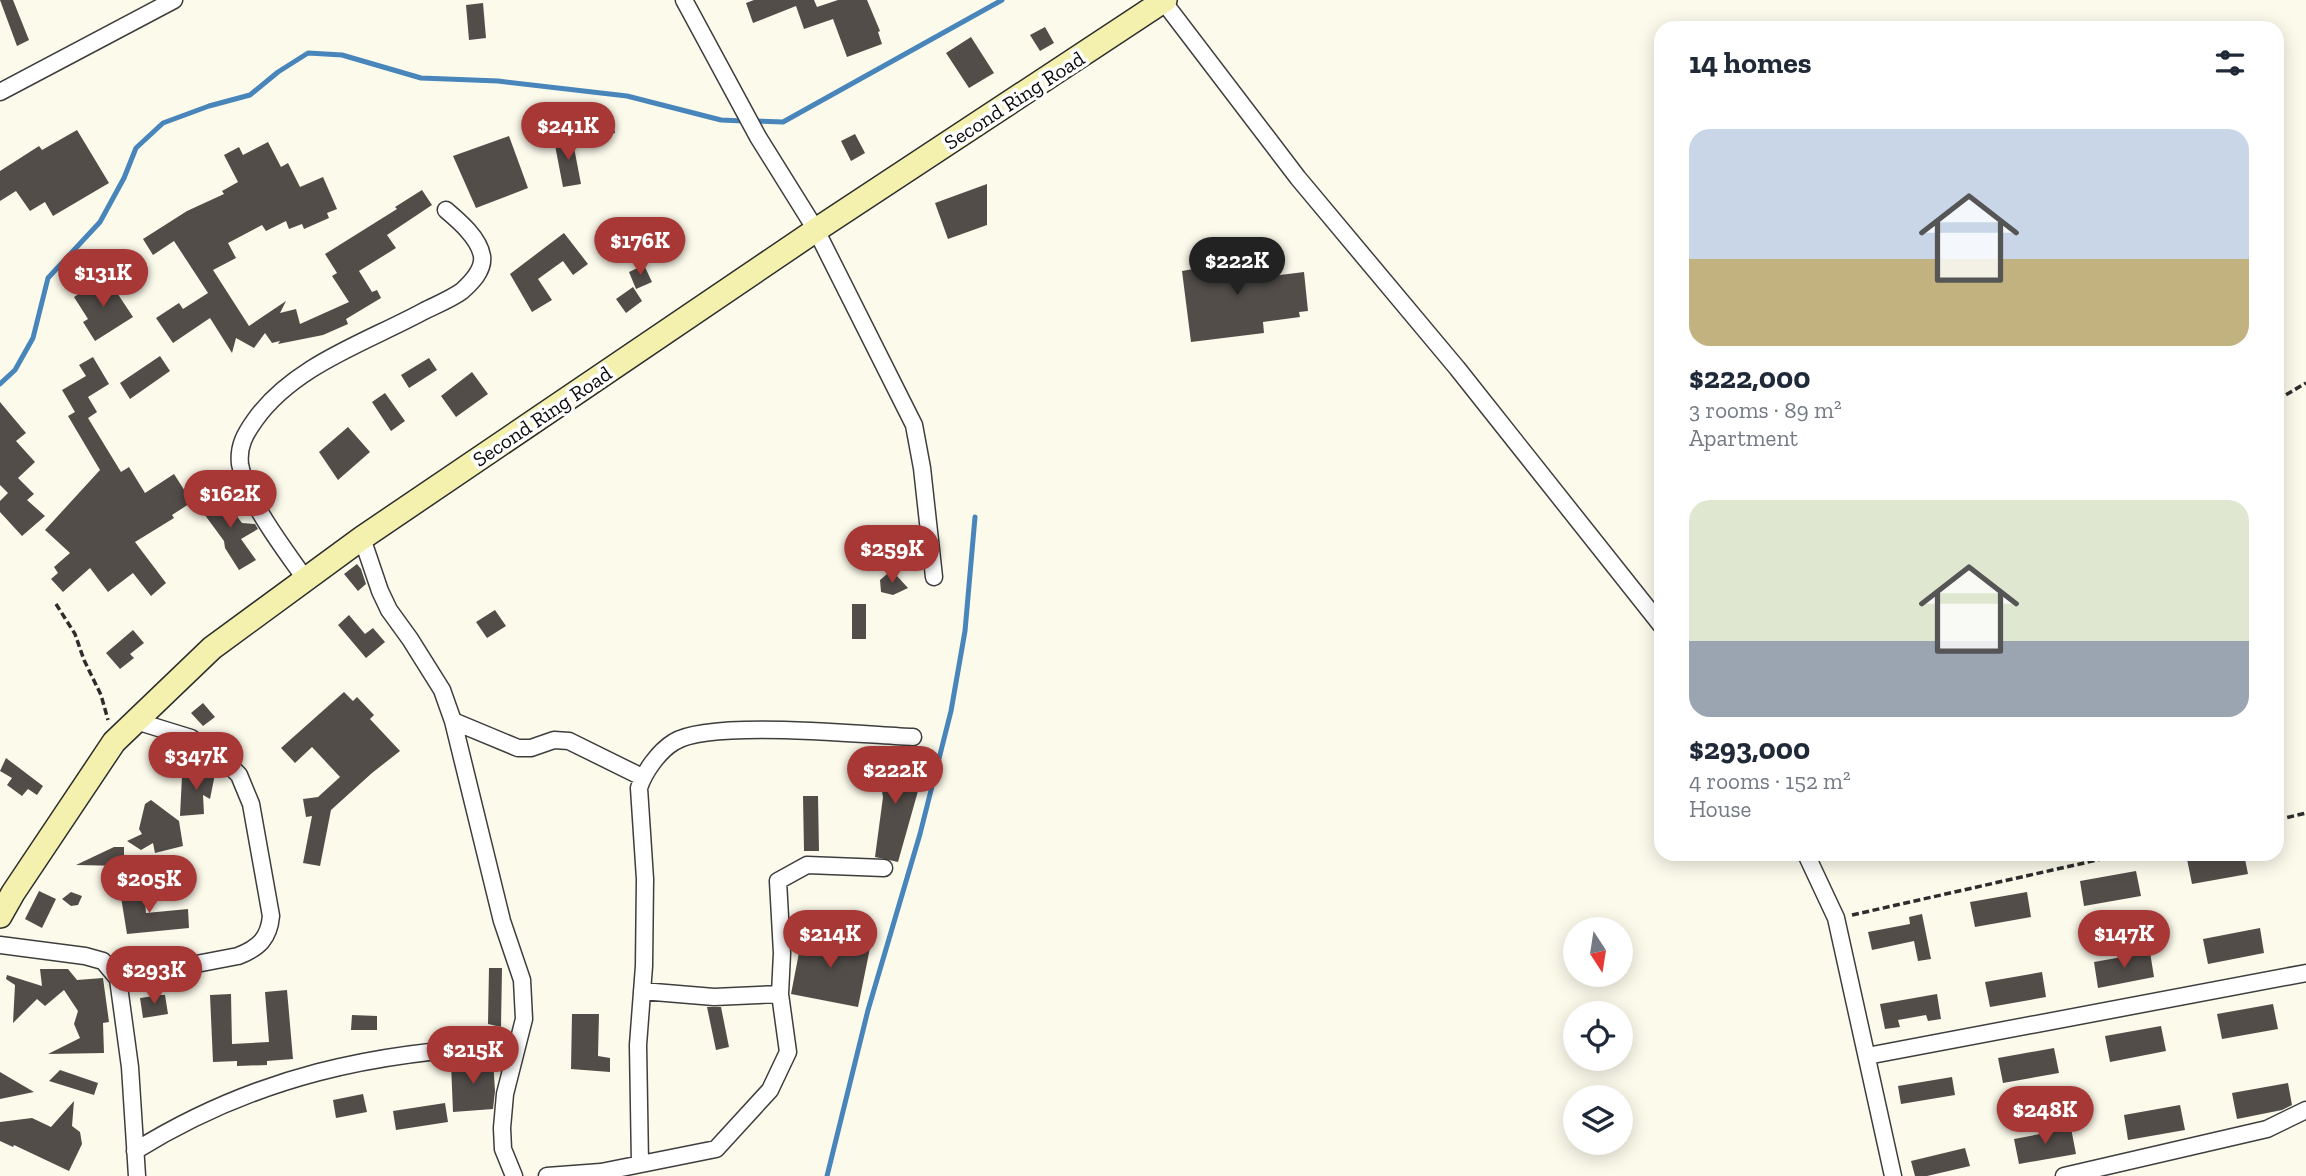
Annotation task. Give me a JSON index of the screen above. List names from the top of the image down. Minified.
{"streets":{"main road":["Second Ring Road"]},"north":"bottom","page":{"heading":"14 homes","price":["$241K","$176K","$222K","$131K","$162K","$259K","$347K","$222K","$205K","$214K","$147K","$293K","$215K","$248K"],"list":[{"name":"$222,000","note":"3 rooms · 89 m² · Apartment"},{"name":"$293,000","note":"4 rooms · 152 m² · House"}]}}
